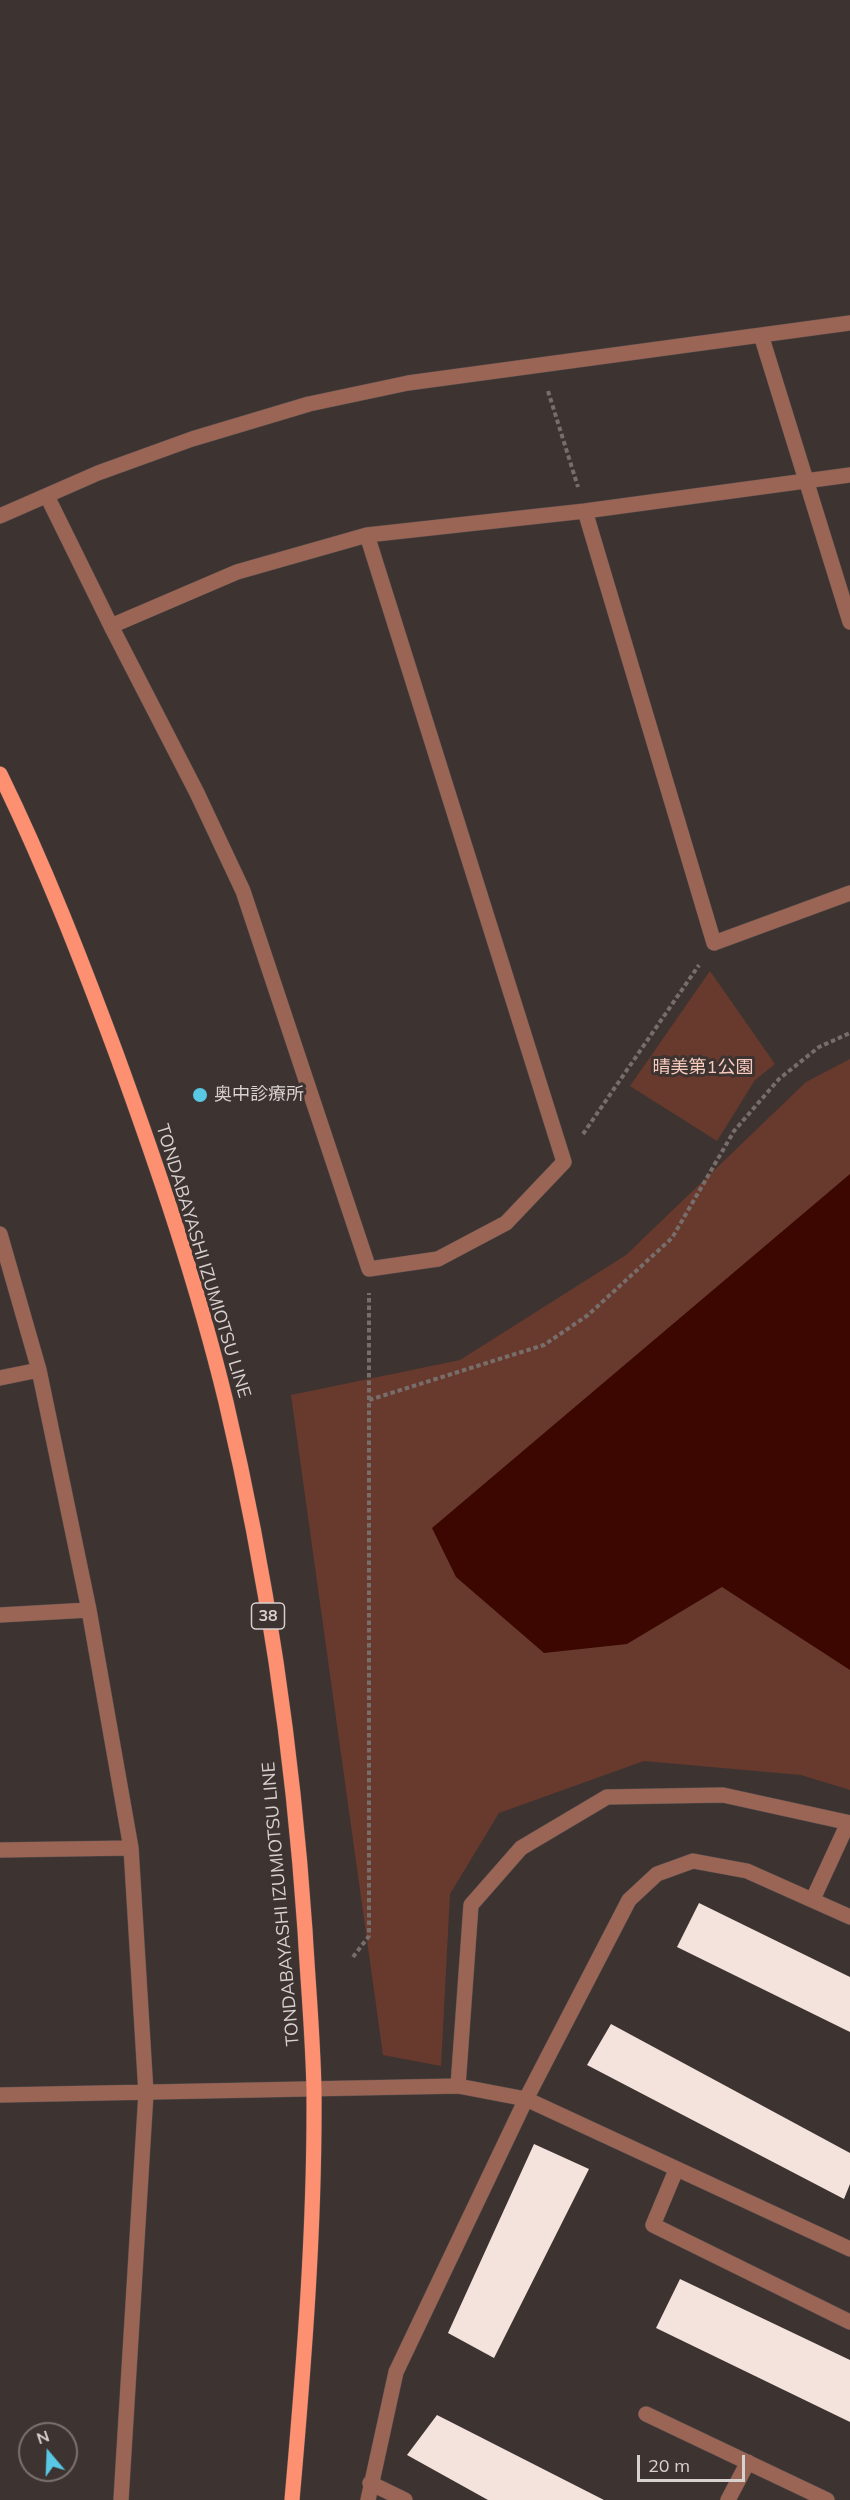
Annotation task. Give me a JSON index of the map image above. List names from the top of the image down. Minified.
{"streets":{"main road":["TONDABAYASHI IZUMIOTSU LINE","38"]},"parks":["晴美第1公園"],"places":["奥中診療所"],"scale_bar":"20 m","north":"top"}
